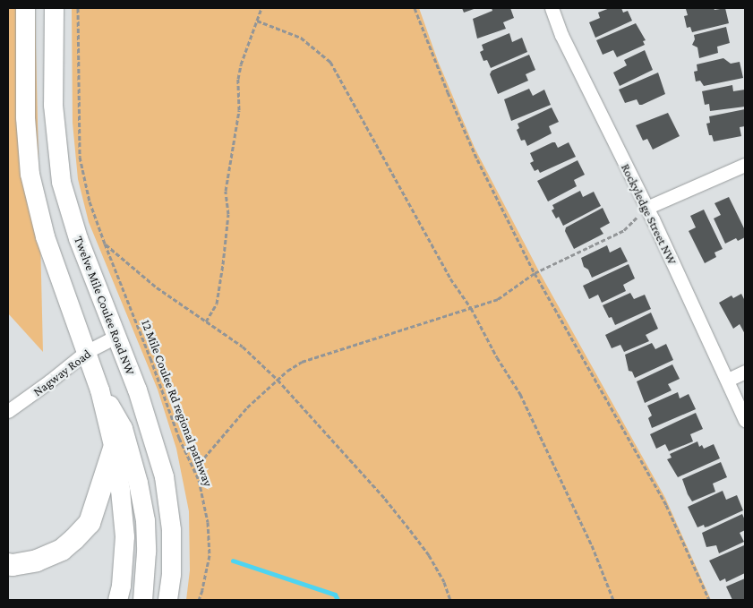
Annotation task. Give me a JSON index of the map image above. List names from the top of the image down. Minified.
{"streets":{"main road":["Twelve Mile Coulee Road NW"],"street":["Rockyledge Street NW","Nagway Road"],"path":["12 Mile Coulee Rd regional pathway"]},"crossings":[["Twelve Mile Coulee Road NW","Nagway Road"]]}
